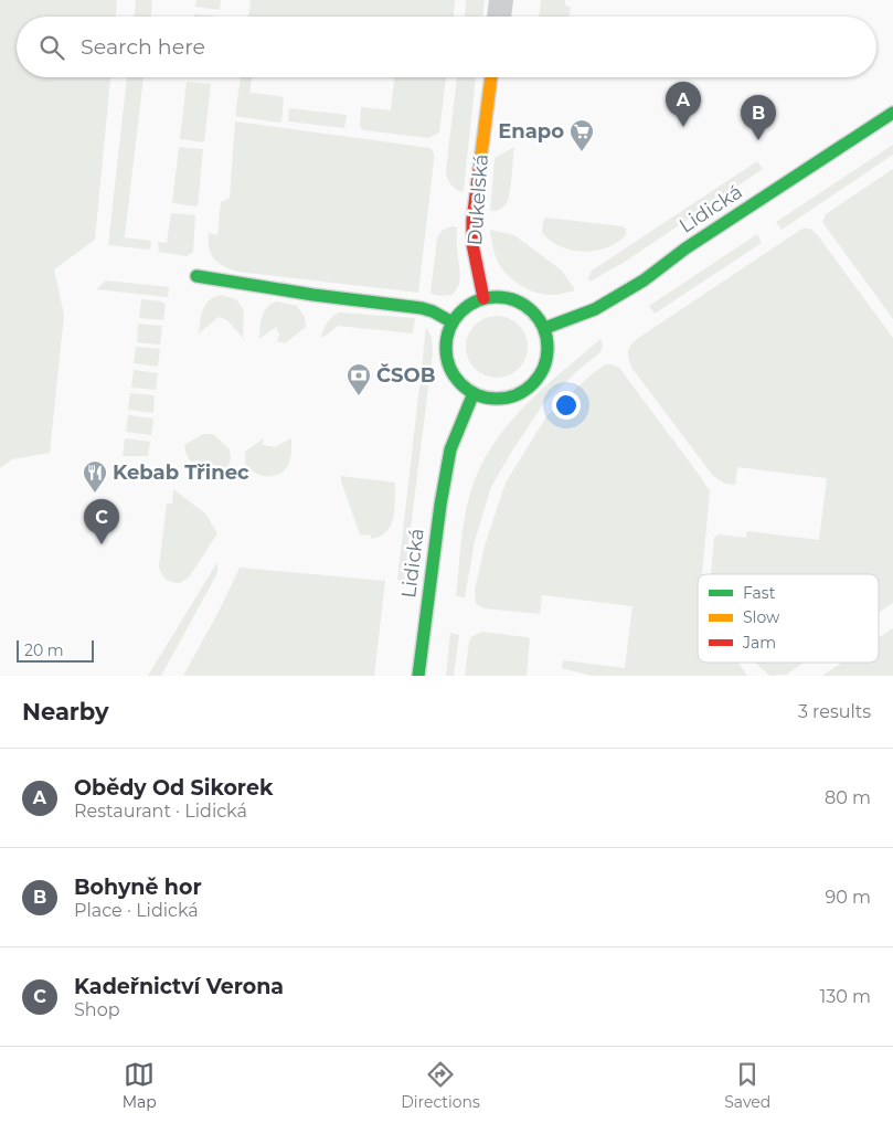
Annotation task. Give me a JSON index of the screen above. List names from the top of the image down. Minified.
{"streets":{"street":["Dukelská","Lidická"]},"crossings":[["Dukelská","Lidická"]],"places":{"supermarket":["Enapo"],"bank":["ČSOB"],"restaurant":["Kebab Třinec"]},"legend":["Fast","Slow","Jam"],"scale_bar":"20 m","page":{"search":"Search here","pins":["A","B","C"],"scale":"20 m","heading":["Nearby","3 results"],"list":[{"mark":"A","name":"Obědy Od Sikorek","note":"Restaurant · Lidická","value":"80 m"},{"mark":"B","name":"Bohyně hor","note":"Place · Lidická","value":"90 m"},{"mark":"C","name":"Kadeřnictví Verona","note":"Shop","value":"130 m"}],"nav":["Map","Directions","Saved"]}}
